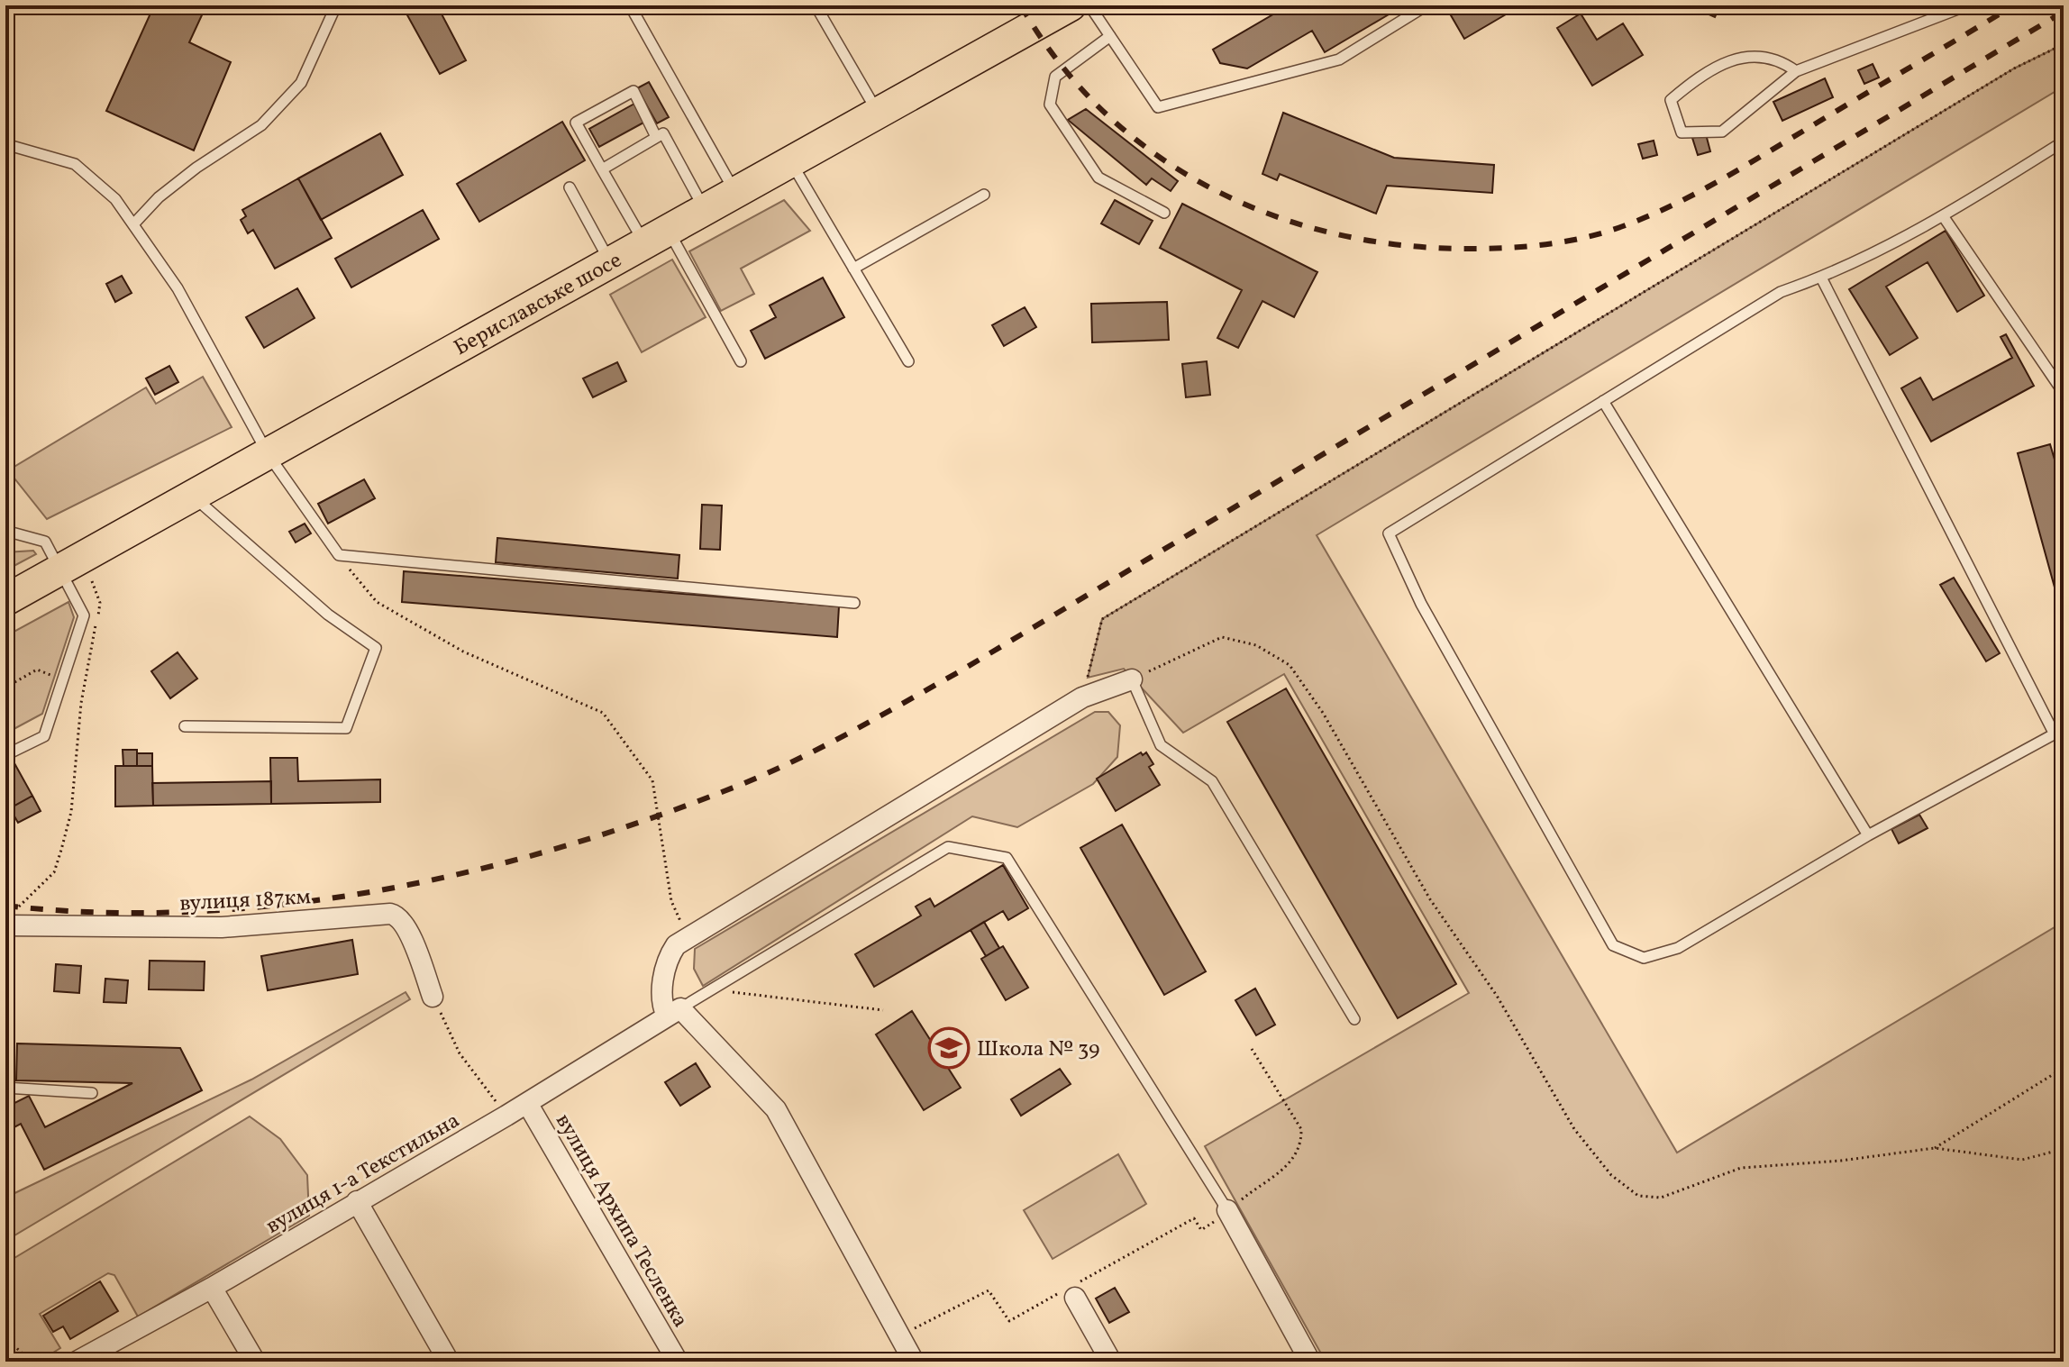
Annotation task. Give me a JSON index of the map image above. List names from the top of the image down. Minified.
{"streets":{"main road":["Бериславське шосе"],"street":["вулиця 187км","вулиця 1-а Текстильна","вулиця Архипа Тесленка"]},"crossings":[["вулиця 1-а Текстильна","вулиця Архипа Тесленка"]],"places":{"school or university":["Школа № 39"]}}
